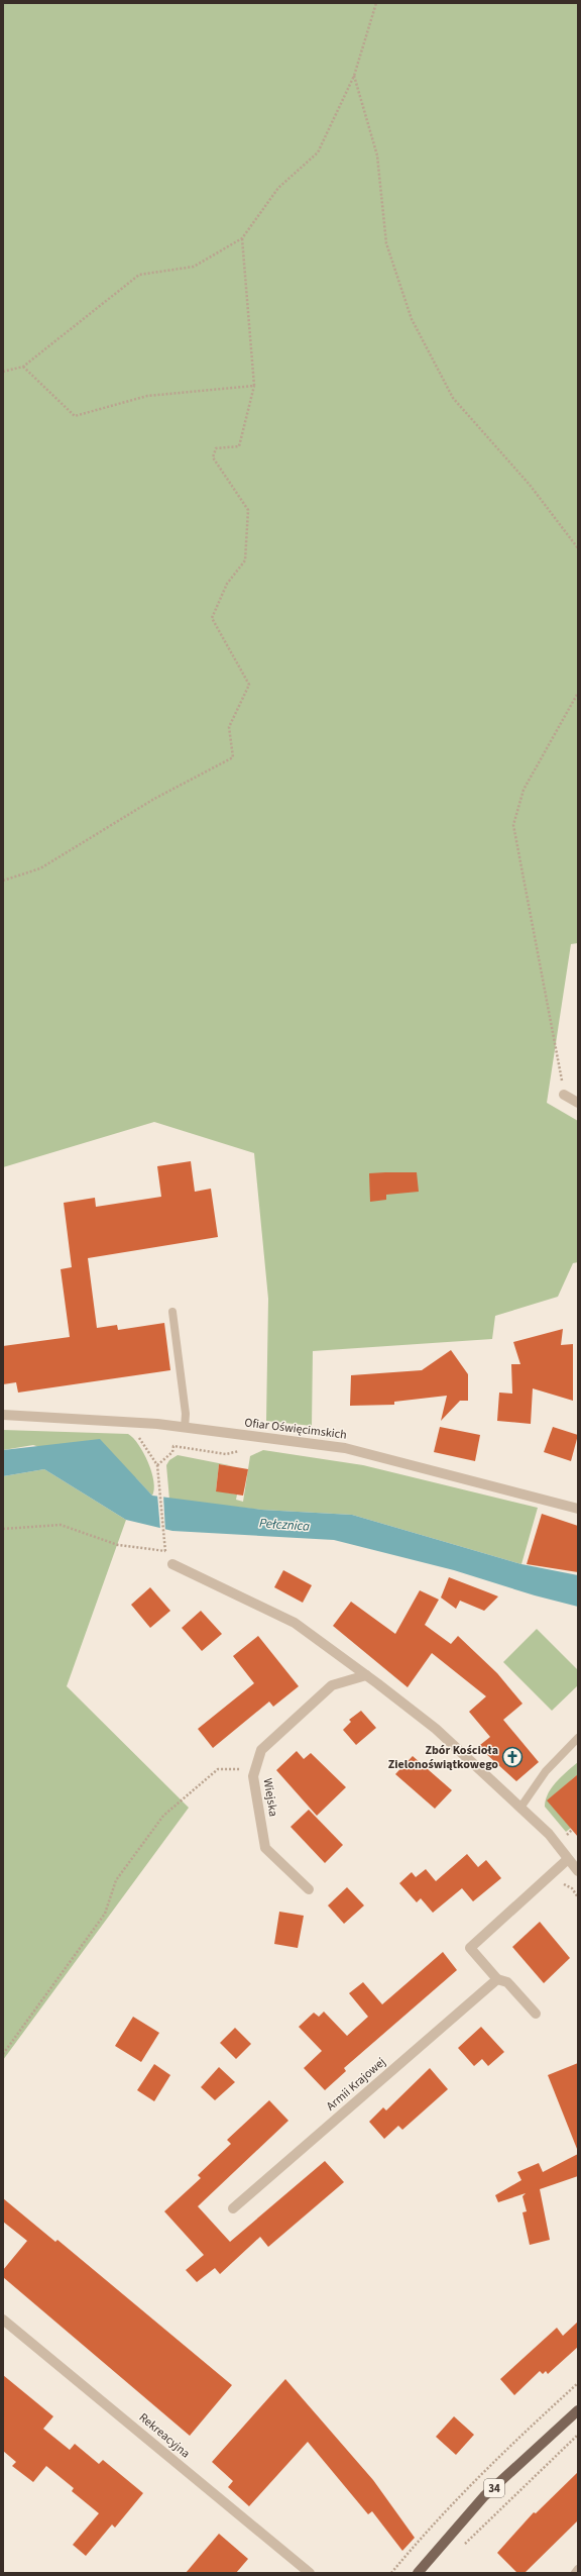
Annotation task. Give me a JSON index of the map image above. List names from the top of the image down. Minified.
{"streets":{"main road":["34"],"street":["Ofiar Oświęcimskich","Wiejska","Armii Krajowej","Rekreacyjna"]},"water":["Pełcznica"],"places":{"church":["Zbór Kościoła Zielonoświątkowego"]}}
